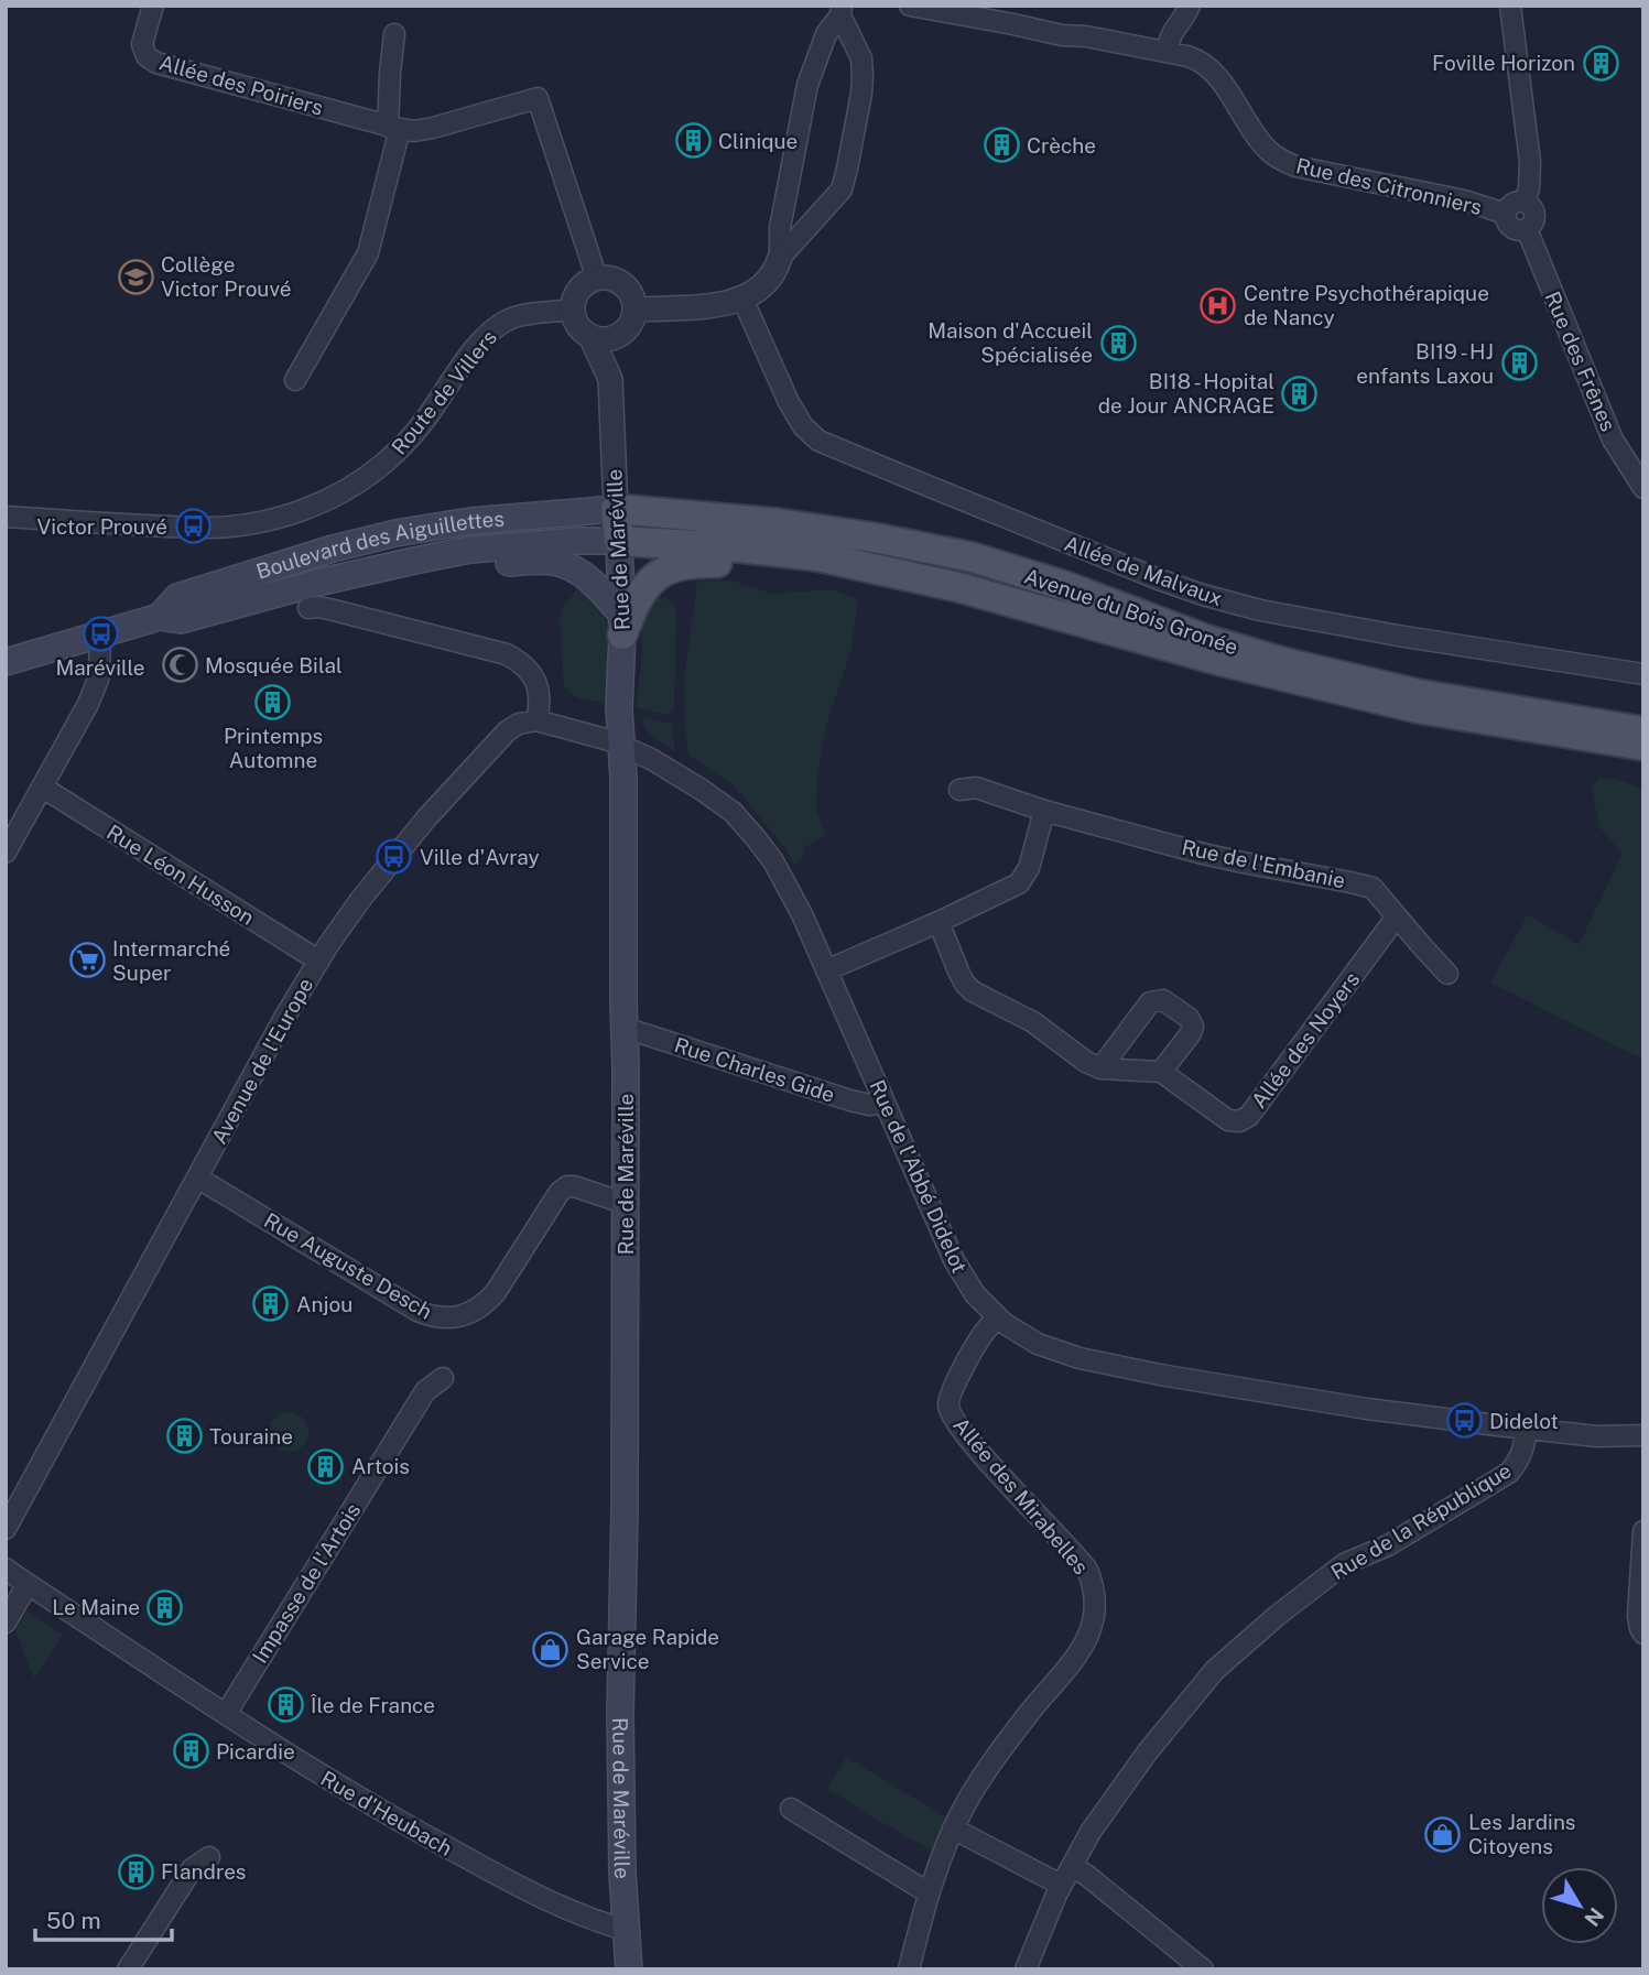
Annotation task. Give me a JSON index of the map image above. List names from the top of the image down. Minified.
{"streets":{"main road":["Boulevard des Aiguillettes","Rue de Maréville","Avenue du Bois Gronée"],"street":["Allée des Poiriers","Rue des Citronniers","Rue des Frênes","Route de Villers","Allée de Malvaux","Rue de l'Embanie","Rue Léon Husson","Allée des Noyers","Avenue de l'Europe","Rue Charles Gide","Rue de l'Abbé Didelot","Rue Auguste Desch","Allée des Mirabelles","Rue de la République","Impasse de l'Artois","Rue d'Heubach"]},"crossings":[["Allée des Poiriers","Route de Villers"],["Allée des Poiriers","Rue de Maréville"],["Rue des Citronniers","Rue des Frênes"],["Route de Villers","Rue de Maréville"],["Boulevard des Aiguillettes","Rue de Maréville"],["Boulevard des Aiguillettes","Avenue du Bois Gronée"],["Rue de Maréville","Avenue du Bois Gronée"],["Rue de Maréville","Rue Charles Gide"],["Rue de Maréville","Rue de l'Abbé Didelot"],["Rue de Maréville","Rue Auguste Desch"],["Rue de Maréville","Rue d'Heubach"],["Rue de l'Embanie","Allée des Noyers"],["Rue Léon Husson","Avenue de l'Europe"],["Avenue de l'Europe","Rue Auguste Desch"],["Rue Charles Gide","Rue de l'Abbé Didelot"],["Rue de l'Abbé Didelot","Allée des Mirabelles"],["Rue de l'Abbé Didelot","Rue de la République"],["Impasse de l'Artois","Rue d'Heubach"]],"places":{"building":["Foville Horizon","Clinique","Crèche","Maison d'Accueil Spécialisée","BI19 - HJ enfants Laxou","BI18 - Hopital de Jour ANCRAGE","Printemps Automne","Anjou","Touraine","Artois","Le Maine","Île de France","Picardie","Flandres"],"school or university":["Collège Victor Prouvé"],"hospital":["Centre Psychothérapique de Nancy"],"bus stop":["Victor Prouvé","Maréville","Ville d'Avray","Didelot"],"mosque":["Mosquée Bilal"],"supermarket":["Intermarché Super"],"shop":["Garage Rapide Service","Les Jardins Citoyens"]},"scale_bar":"50 m","north":"bottom right"}
